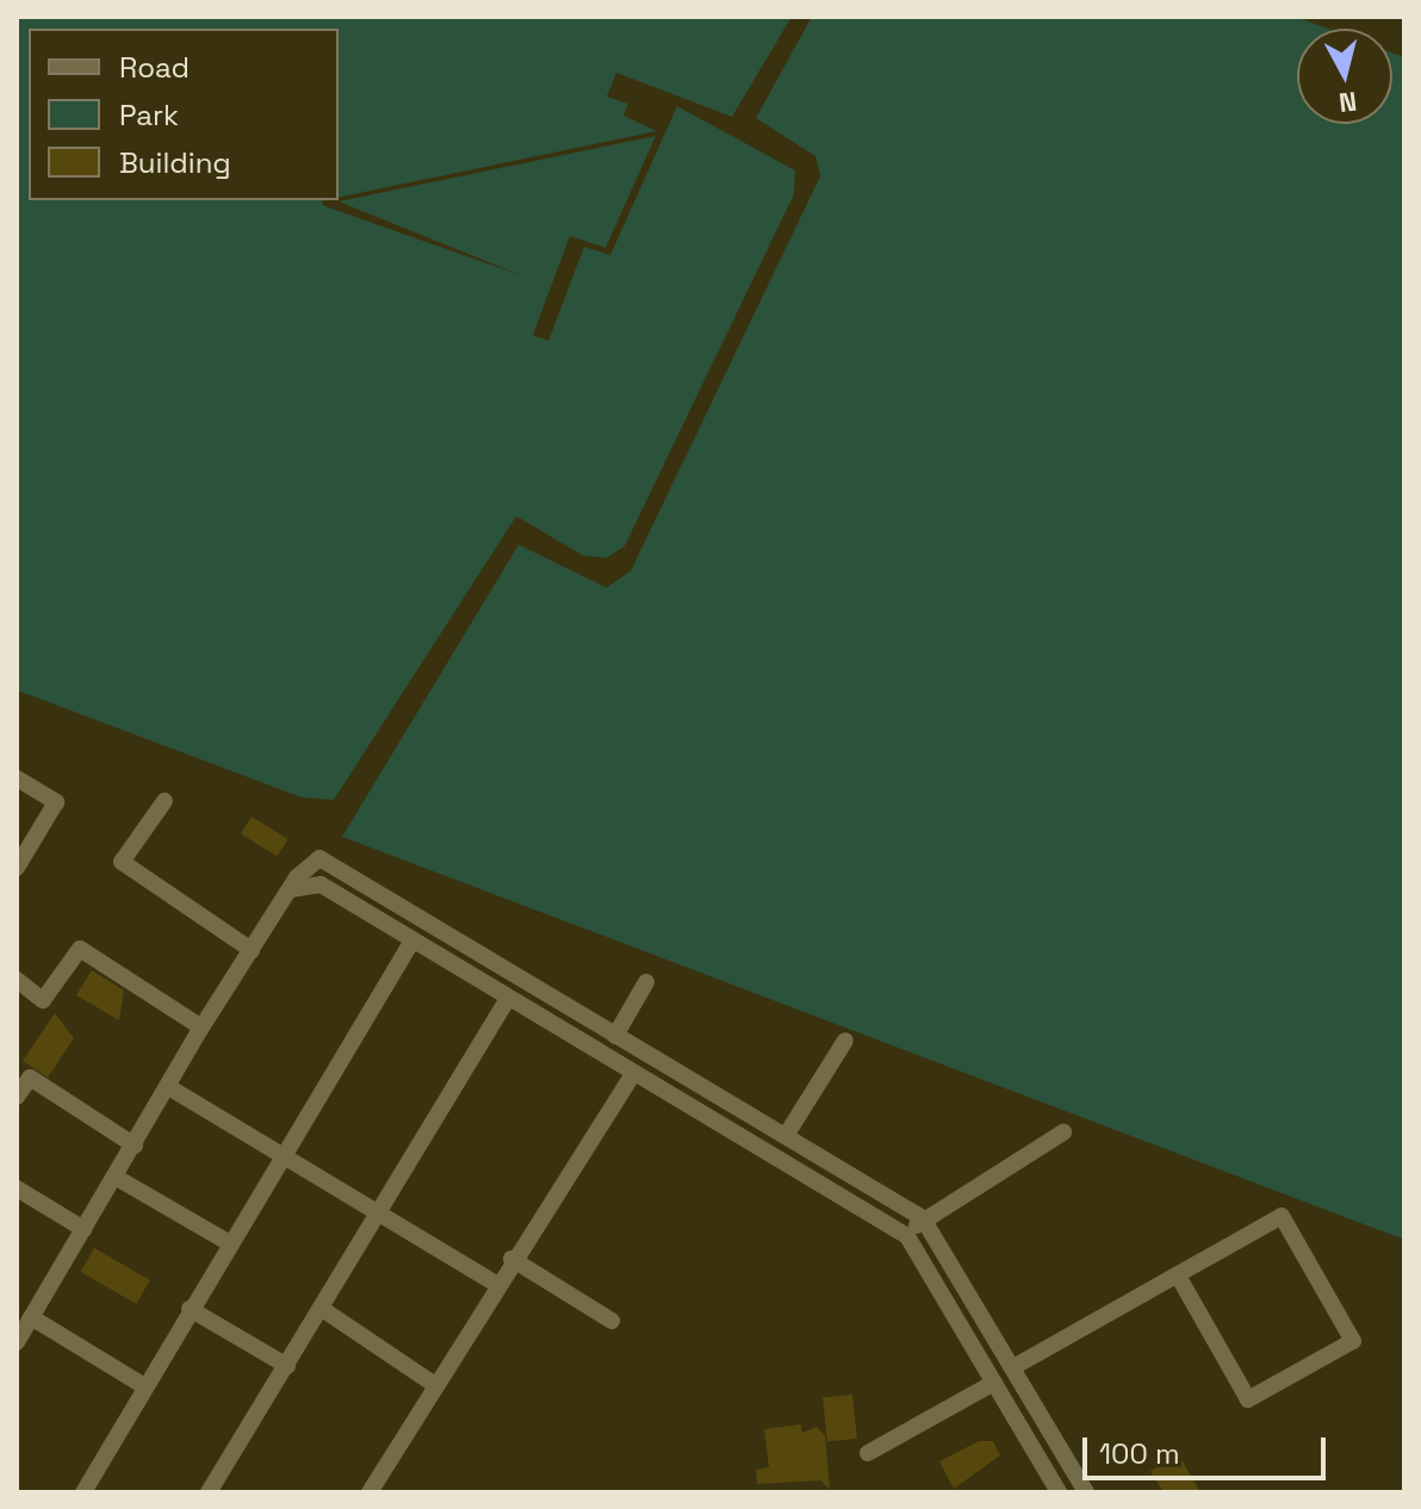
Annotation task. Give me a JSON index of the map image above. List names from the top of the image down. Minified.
{"legend":["Road","Park","Building"],"scale_bar":"100 m","north":"bottom"}
